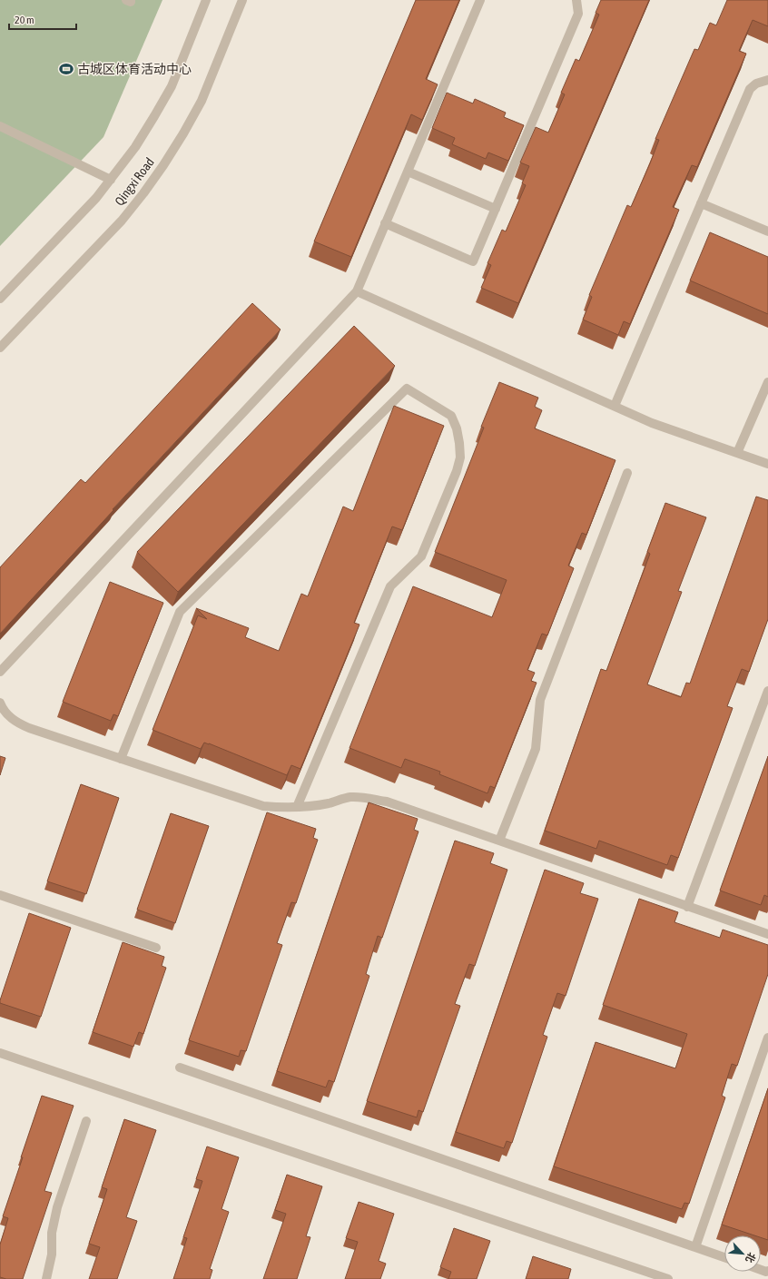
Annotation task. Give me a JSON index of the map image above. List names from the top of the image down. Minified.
{"streets":{"street":["Qingxi Road"]},"places":{"sports":["古城区体育活动中心"]},"scale_bar":"20 m","north":"bottom right"}
